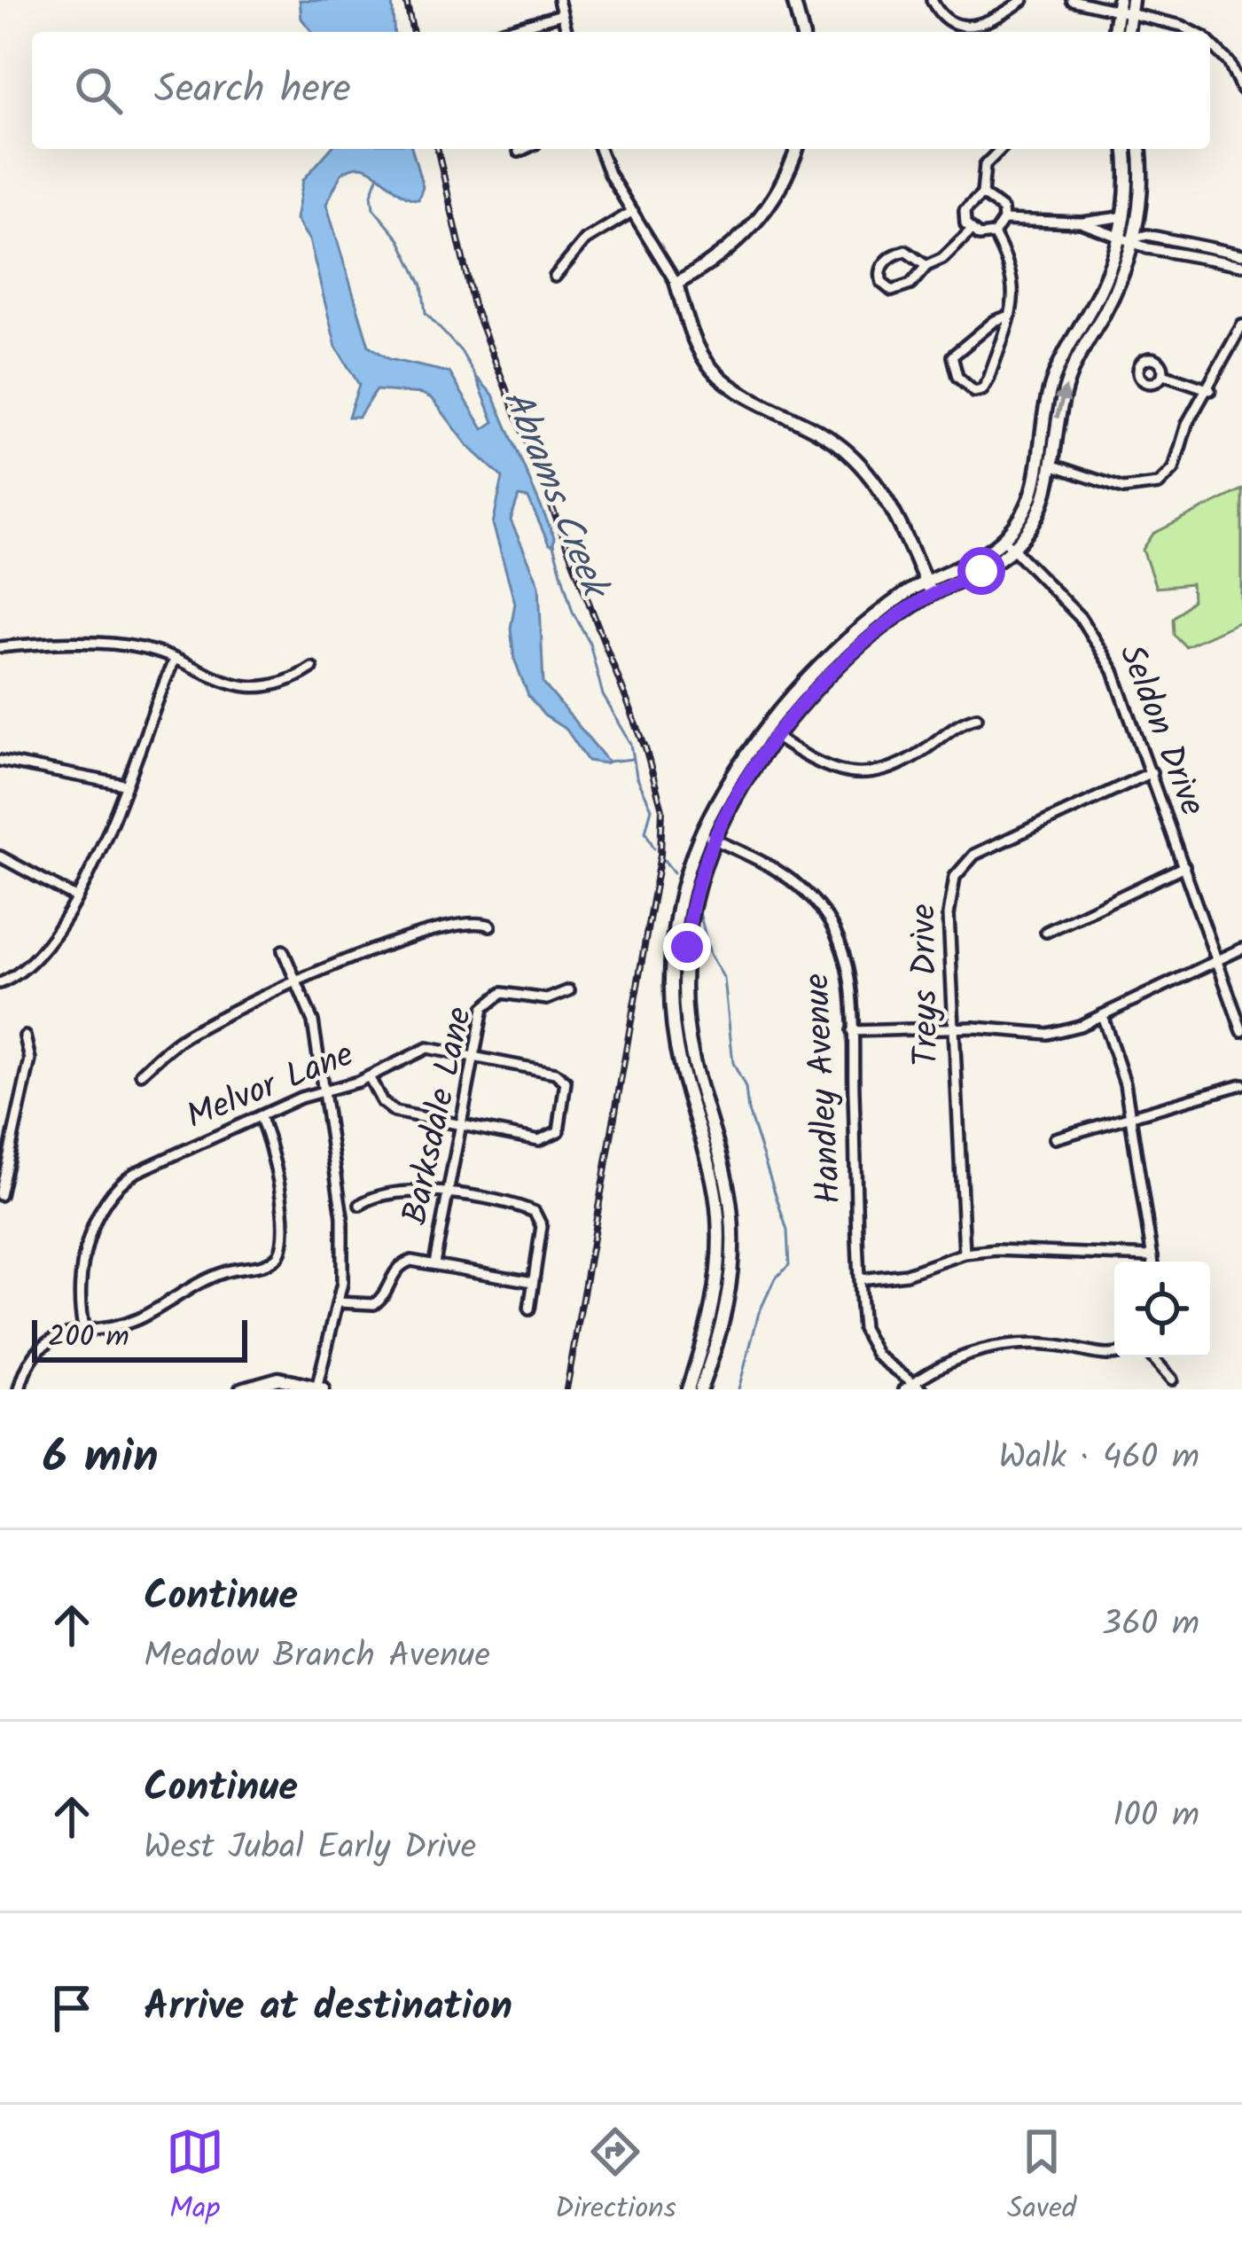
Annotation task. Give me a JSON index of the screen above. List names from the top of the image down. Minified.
{"streets":{"street":["Seldon Drive","Treys Drive","Melvor Lane","Handley Avenue","Barksdale Lane"]},"crossings":[["Seldon Drive","Treys Drive"],["Melvor Lane","Barksdale Lane"]],"water":["Abrams Creek"],"scale_bar":"200 m","page":{"search":"Search here","scale":"200 m","heading":["6 min","Walk · 460 m"],"list":[["Continue","Meadow Branch Avenue","360 m"],["Continue","West Jubal Early Drive","100 m"],"Arrive at destination"],"nav":["Map","Directions","Saved"]}}
